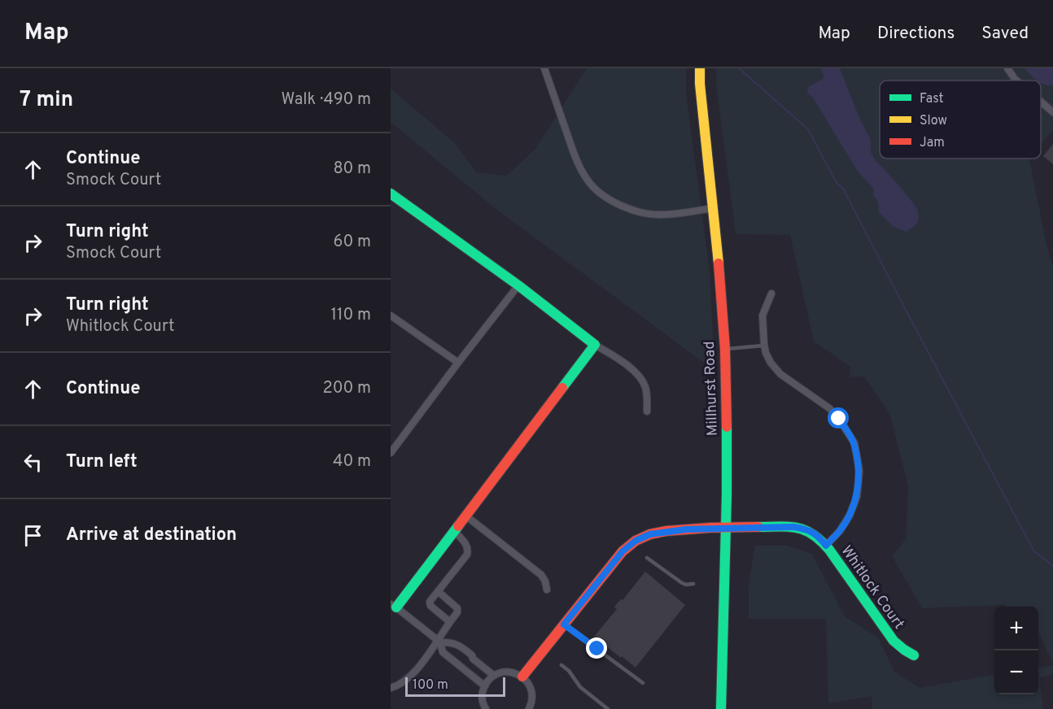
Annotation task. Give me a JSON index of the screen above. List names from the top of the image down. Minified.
{"streets":{"street":["Millhurst Road","Whitlock Court"]},"crossings":[["Millhurst Road","Whitlock Court"]],"legend":["Fast","Slow","Jam"],"scale_bar":"100 m","page":{"header":"Map","nav":["Map","Directions","Saved"],"heading":["7 min","Walk · 490 m"],"list":[["Continue","Smock Court","80 m"],["Turn right","Smock Court","60 m"],["Turn right","Whitlock Court","110 m"],["Continue","200 m"],["Turn left","40 m"],"Arrive at destination"],"map_buttons":["+","−"],"scale":"100 m"}}
